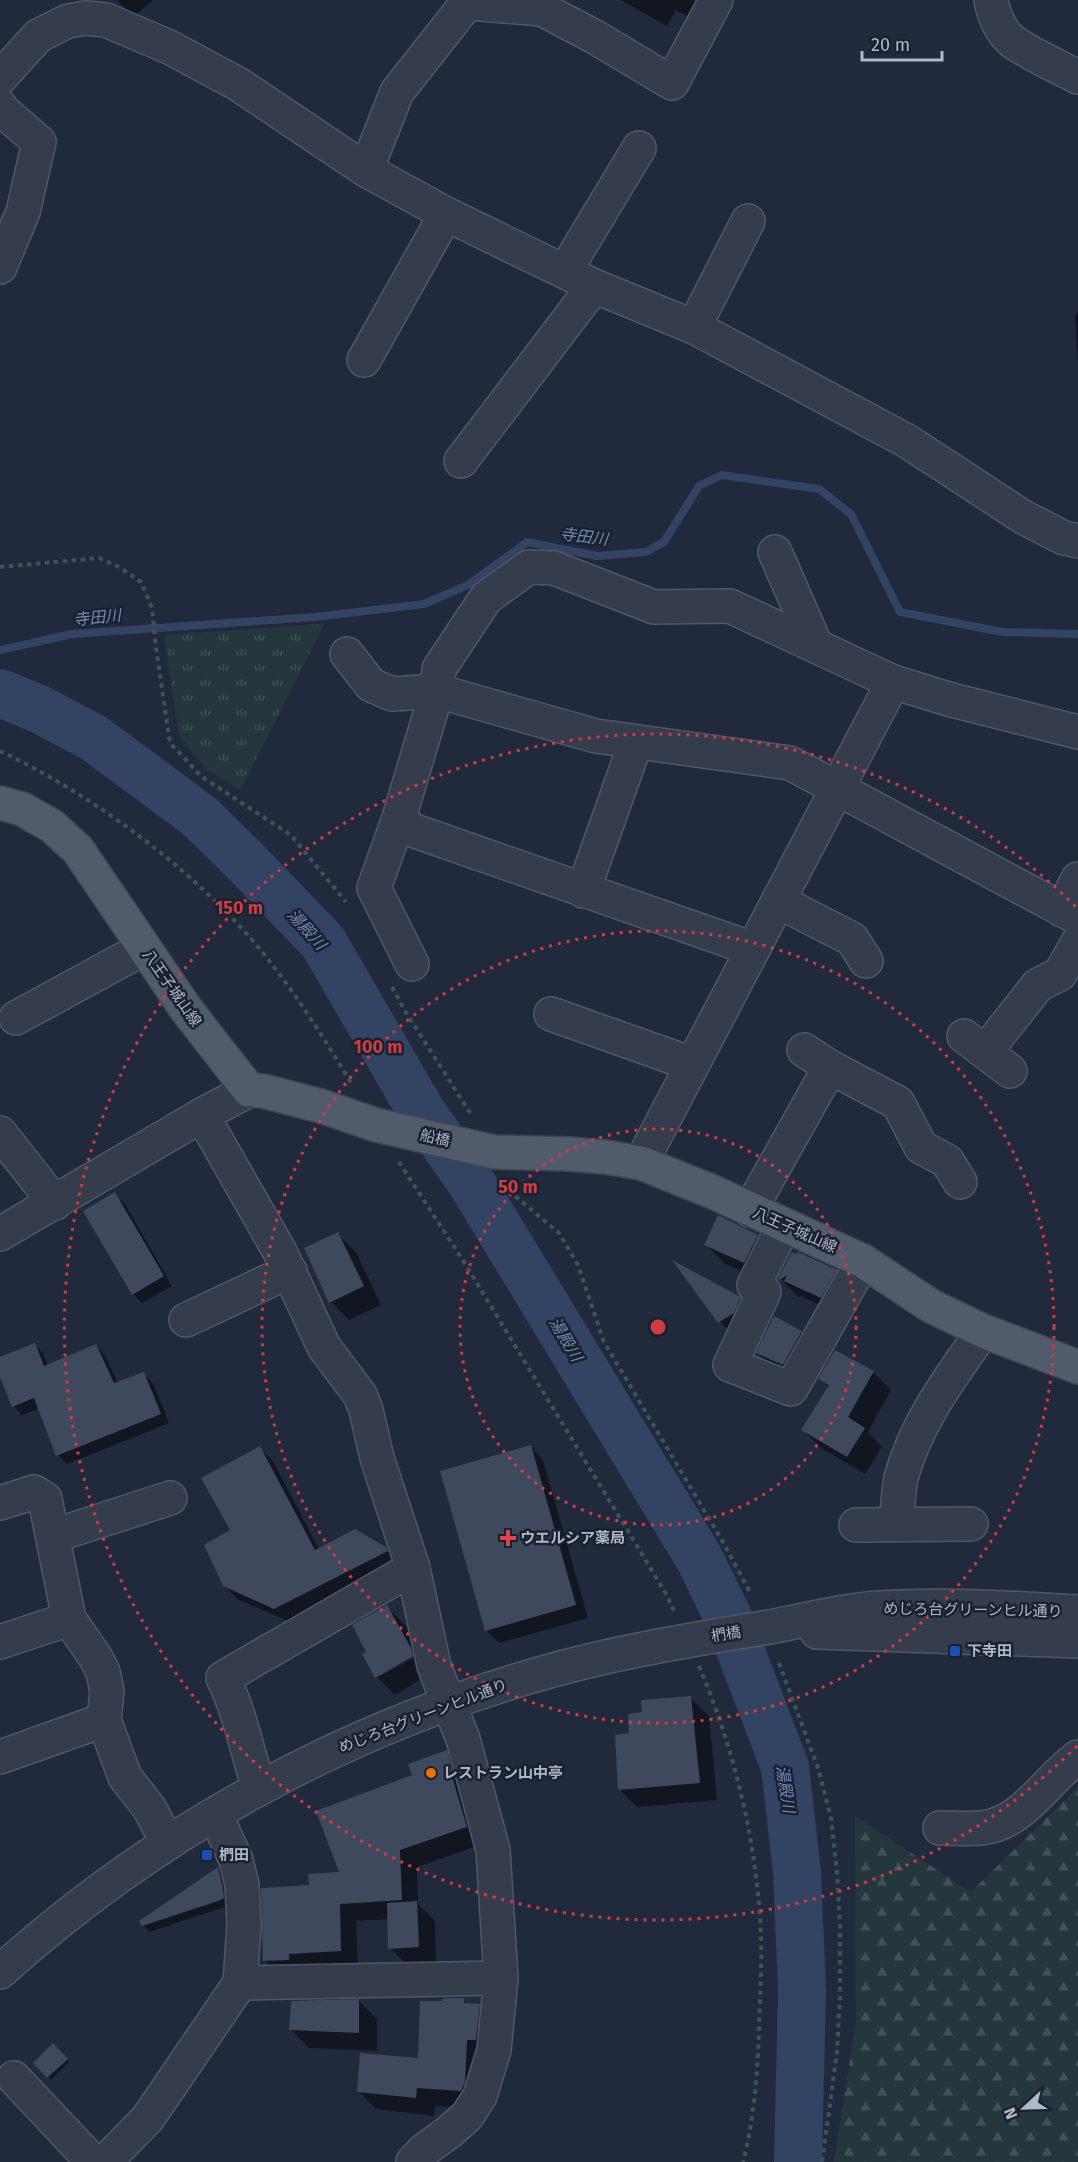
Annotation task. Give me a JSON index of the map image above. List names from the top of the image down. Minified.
{"streets":{"main road":["八王子城山線","船橋"],"street":["めじろ台グリーンヒル通り","椚橋"]},"crossings":[["八王子城山線","船橋"],["めじろ台グリーンヒル通り","椚橋"]],"water":["寺田川","湯殿川"],"places":{"health":["ウエルシア薬局"],"transit":["下寺田","椚田"],"other":["レストラン山中亭"]},"scale_bar":"20 m","north":"left","rings":["150 m","100 m","50 m"]}
